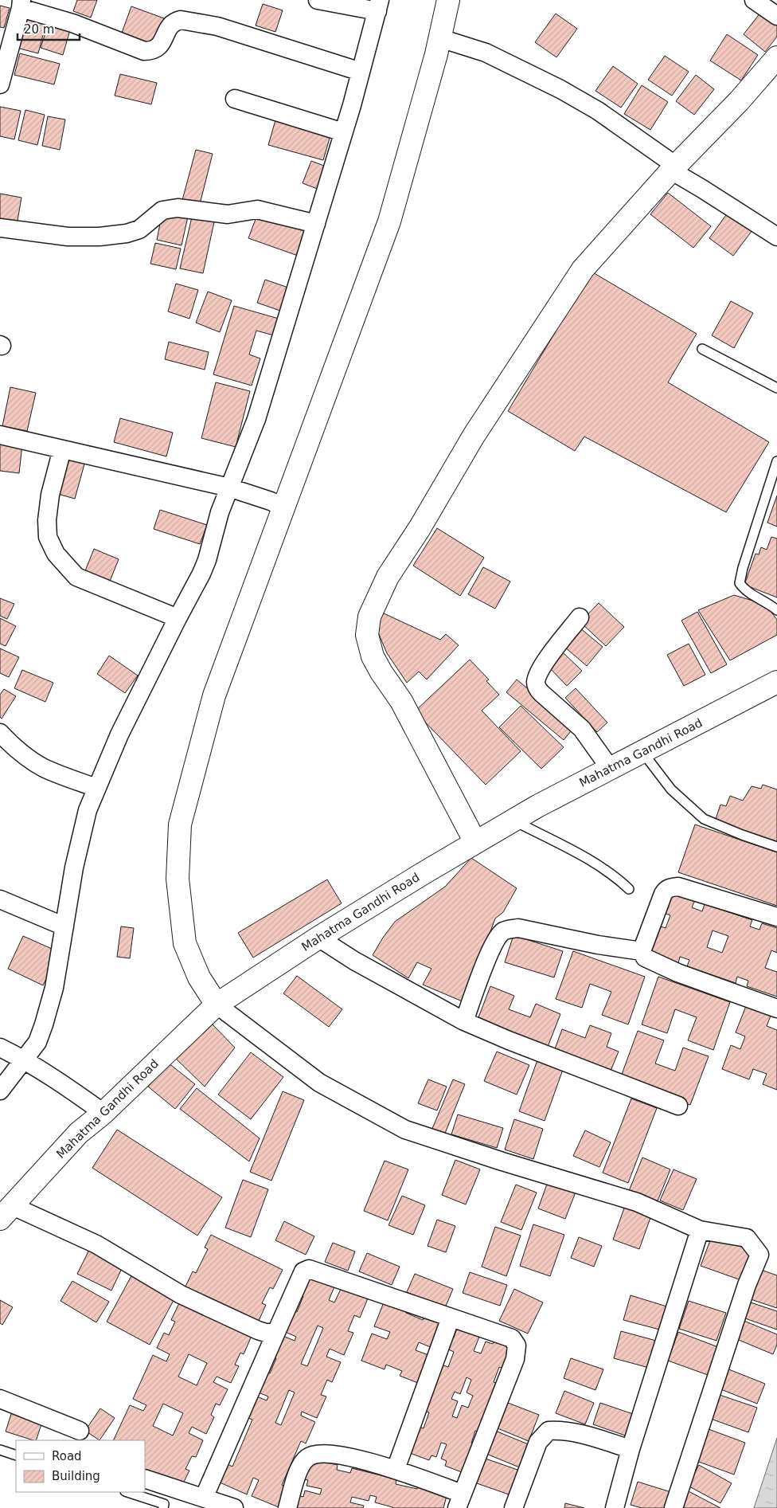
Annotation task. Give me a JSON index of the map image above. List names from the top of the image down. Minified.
{"streets":{"main road":["Mahatma Gandhi Road"]},"legend":["Road","Building"],"scale_bar":"20 m"}
